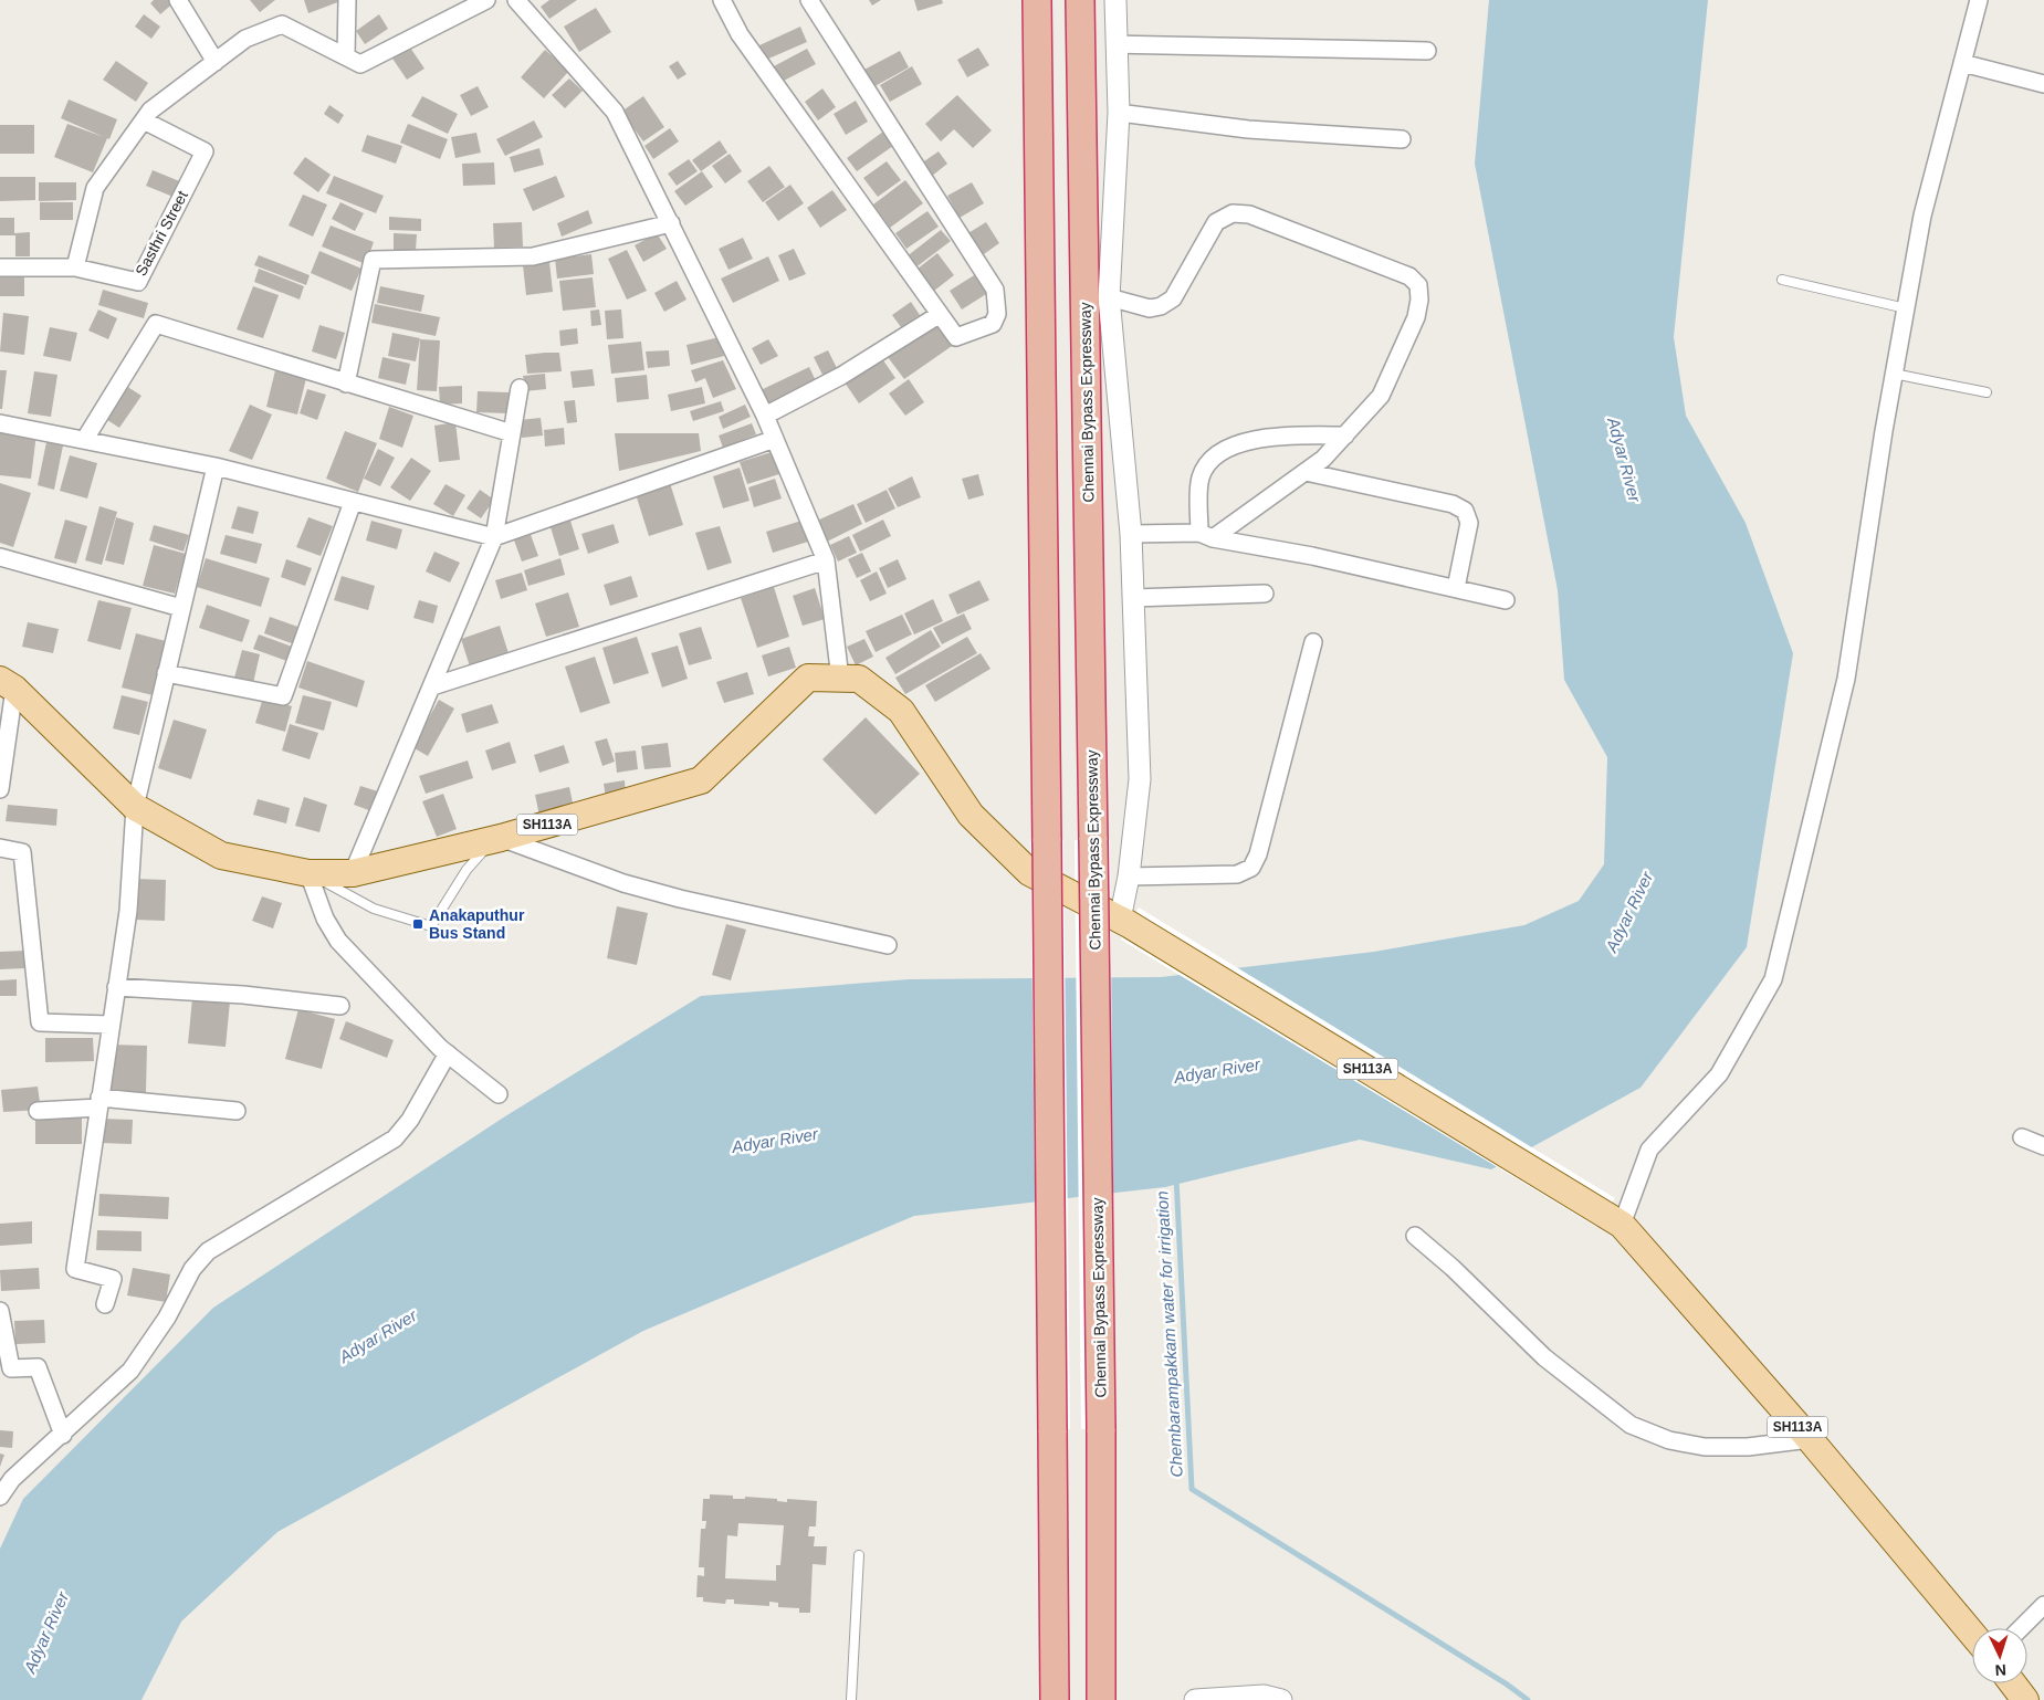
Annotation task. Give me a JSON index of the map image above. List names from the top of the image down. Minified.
{"streets":{"highway":["Chennai Bypass Expressway"],"main road":["SH113A"],"street":["Sasthri Street"]},"water":["Adyar River","Chembarampakkam water for irrigation"],"places":{"transit":["Anakaputhur Bus Stand"]},"north":"bottom"}
